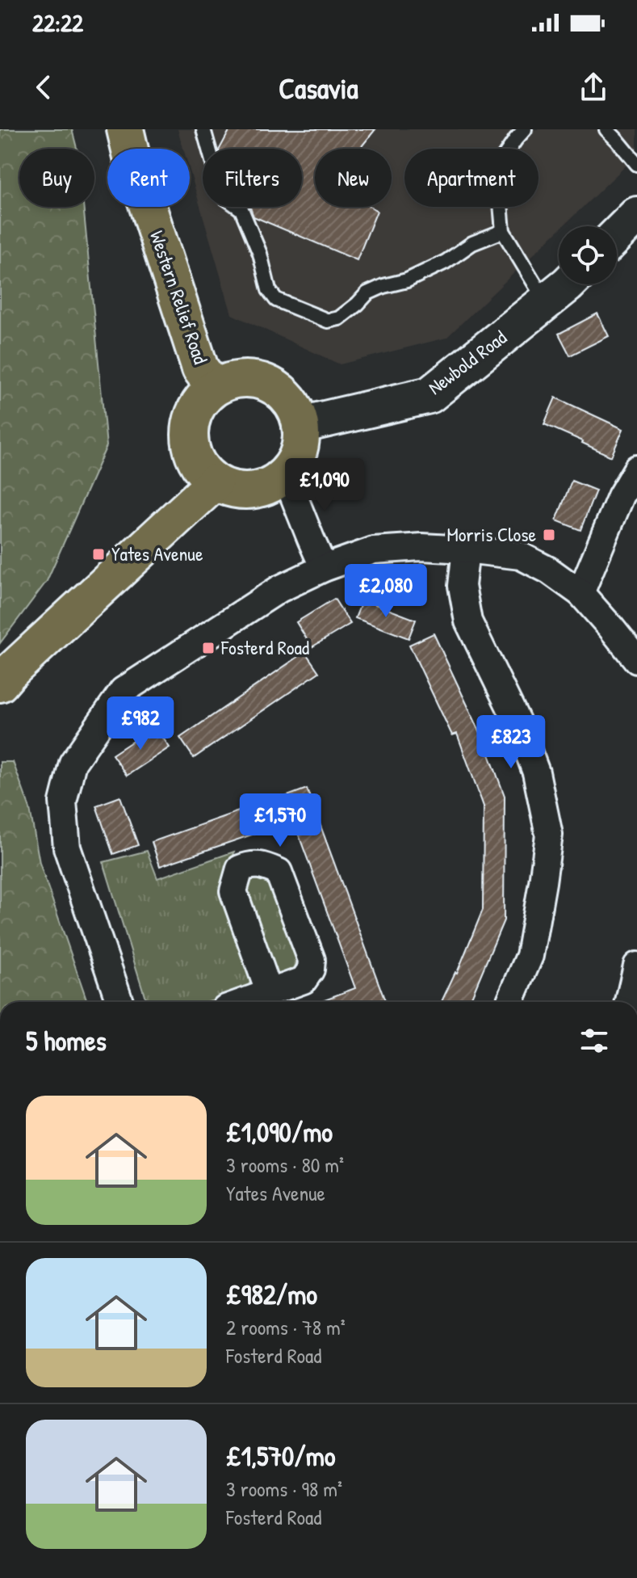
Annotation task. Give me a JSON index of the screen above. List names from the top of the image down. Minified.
{"streets":{"highway":["Western Relief Road"],"main road":["Newbold Road"]},"crossings":[["Western Relief Road","Newbold Road"]],"places":{"transit":["Morris Close","Yates Avenue","Fosterd Road"]},"page":{"status":"22:22","header":"Casavia","chip":["Buy","Rent","Filters","New","Apartment"],"price":["£1,090","£2,080","£982","£823","£1,570"],"heading":"5 homes","list":[{"name":"£1,090/mo","note":"3 rooms · 80 m² · Yates Avenue"},{"name":"£982/mo","note":"2 rooms · 78 m² · Fosterd Road"},{"name":"£1,570/mo","note":"3 rooms · 98 m² · Fosterd Road"}]}}
